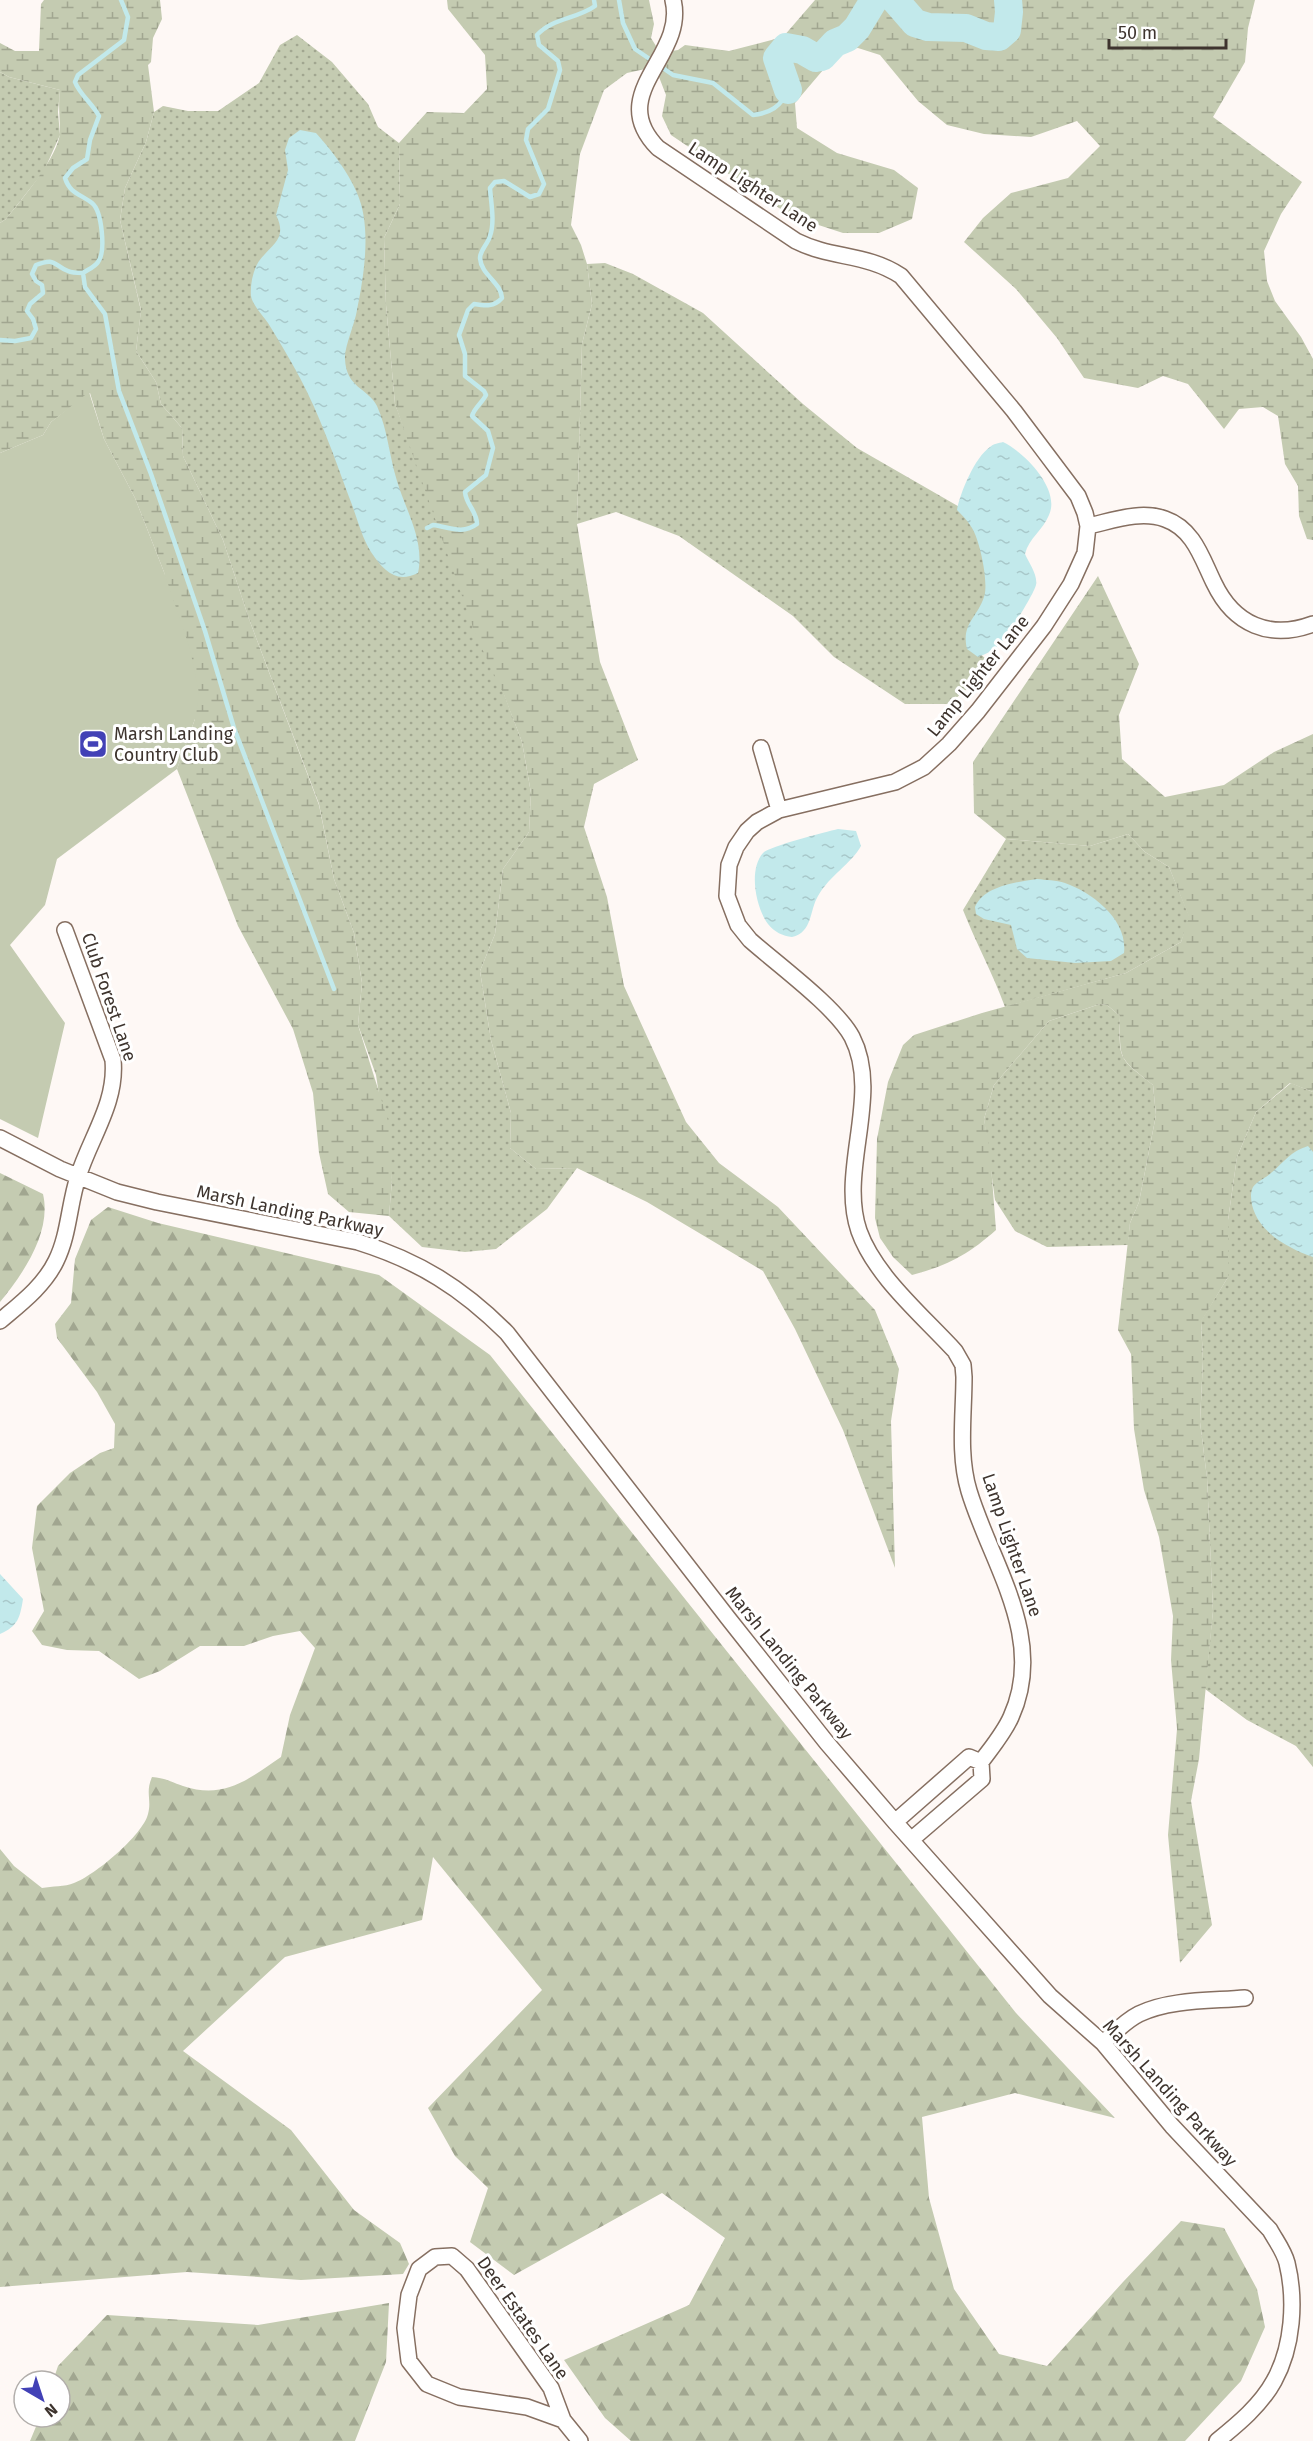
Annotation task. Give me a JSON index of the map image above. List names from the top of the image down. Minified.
{"streets":{"street":["Lamp Lighter Lane","Club Forest Lane","Marsh Landing Parkway","Deer Estates Lane"]},"crossings":[["Lamp Lighter Lane","Marsh Landing Parkway"],["Club Forest Lane","Marsh Landing Parkway"]],"places":{"sports":["Marsh Landing Country Club"]},"scale_bar":"50 m","north":"bottom right"}
